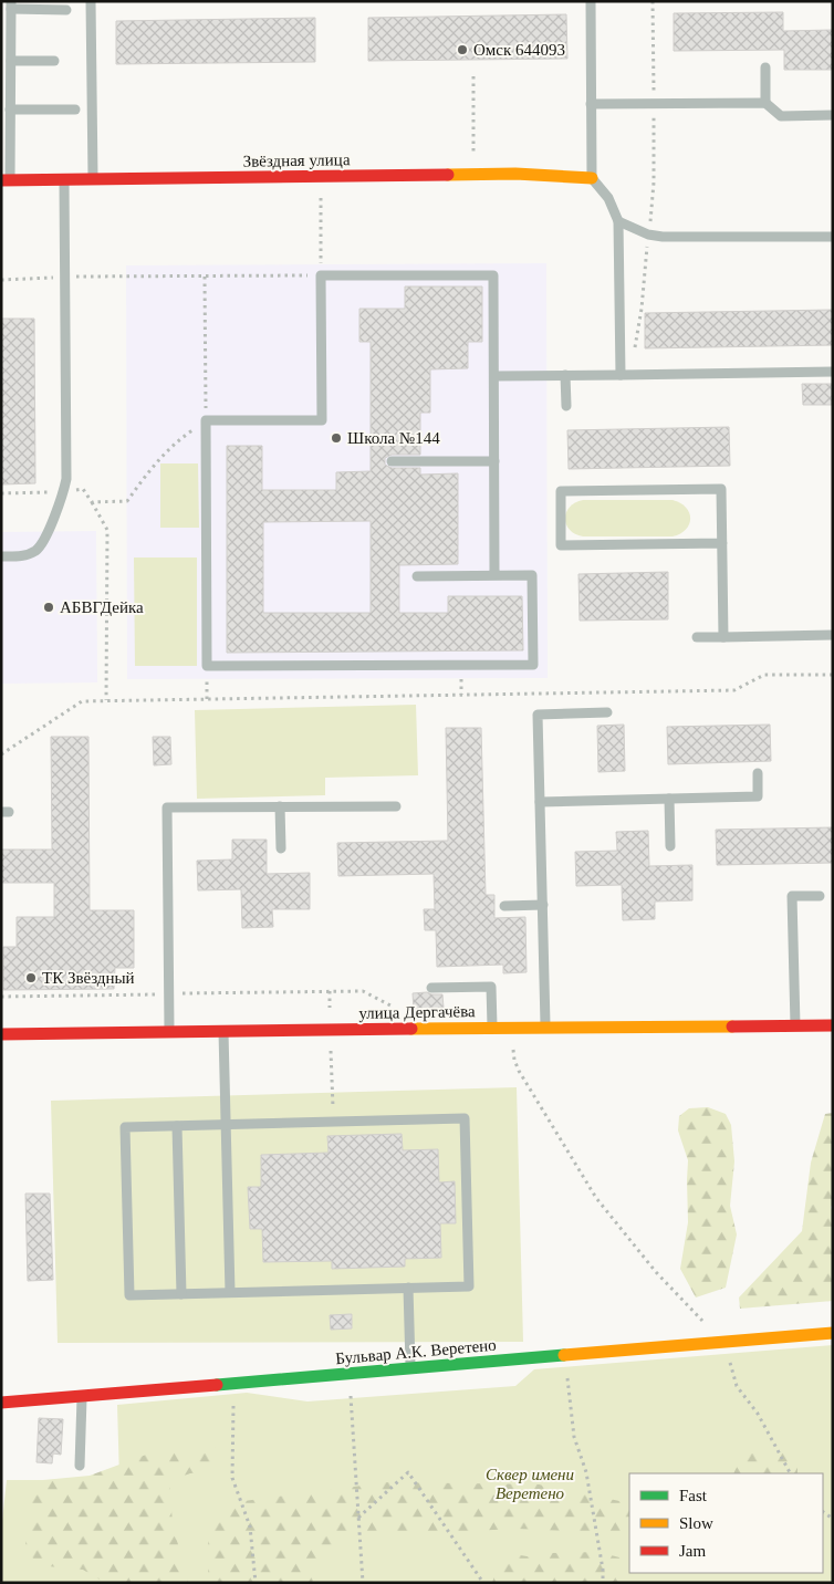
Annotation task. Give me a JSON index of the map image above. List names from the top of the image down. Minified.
{"streets":{"street":["Звёздная улица","улица Дергачёва","Бульвар А.К. Веретено"]},"parks":["Сквер имени Веретено"],"places":["Омск 644093","Школа №144","АБВГДейка","ТК Звёздный"],"legend":["Fast","Slow","Jam"]}
